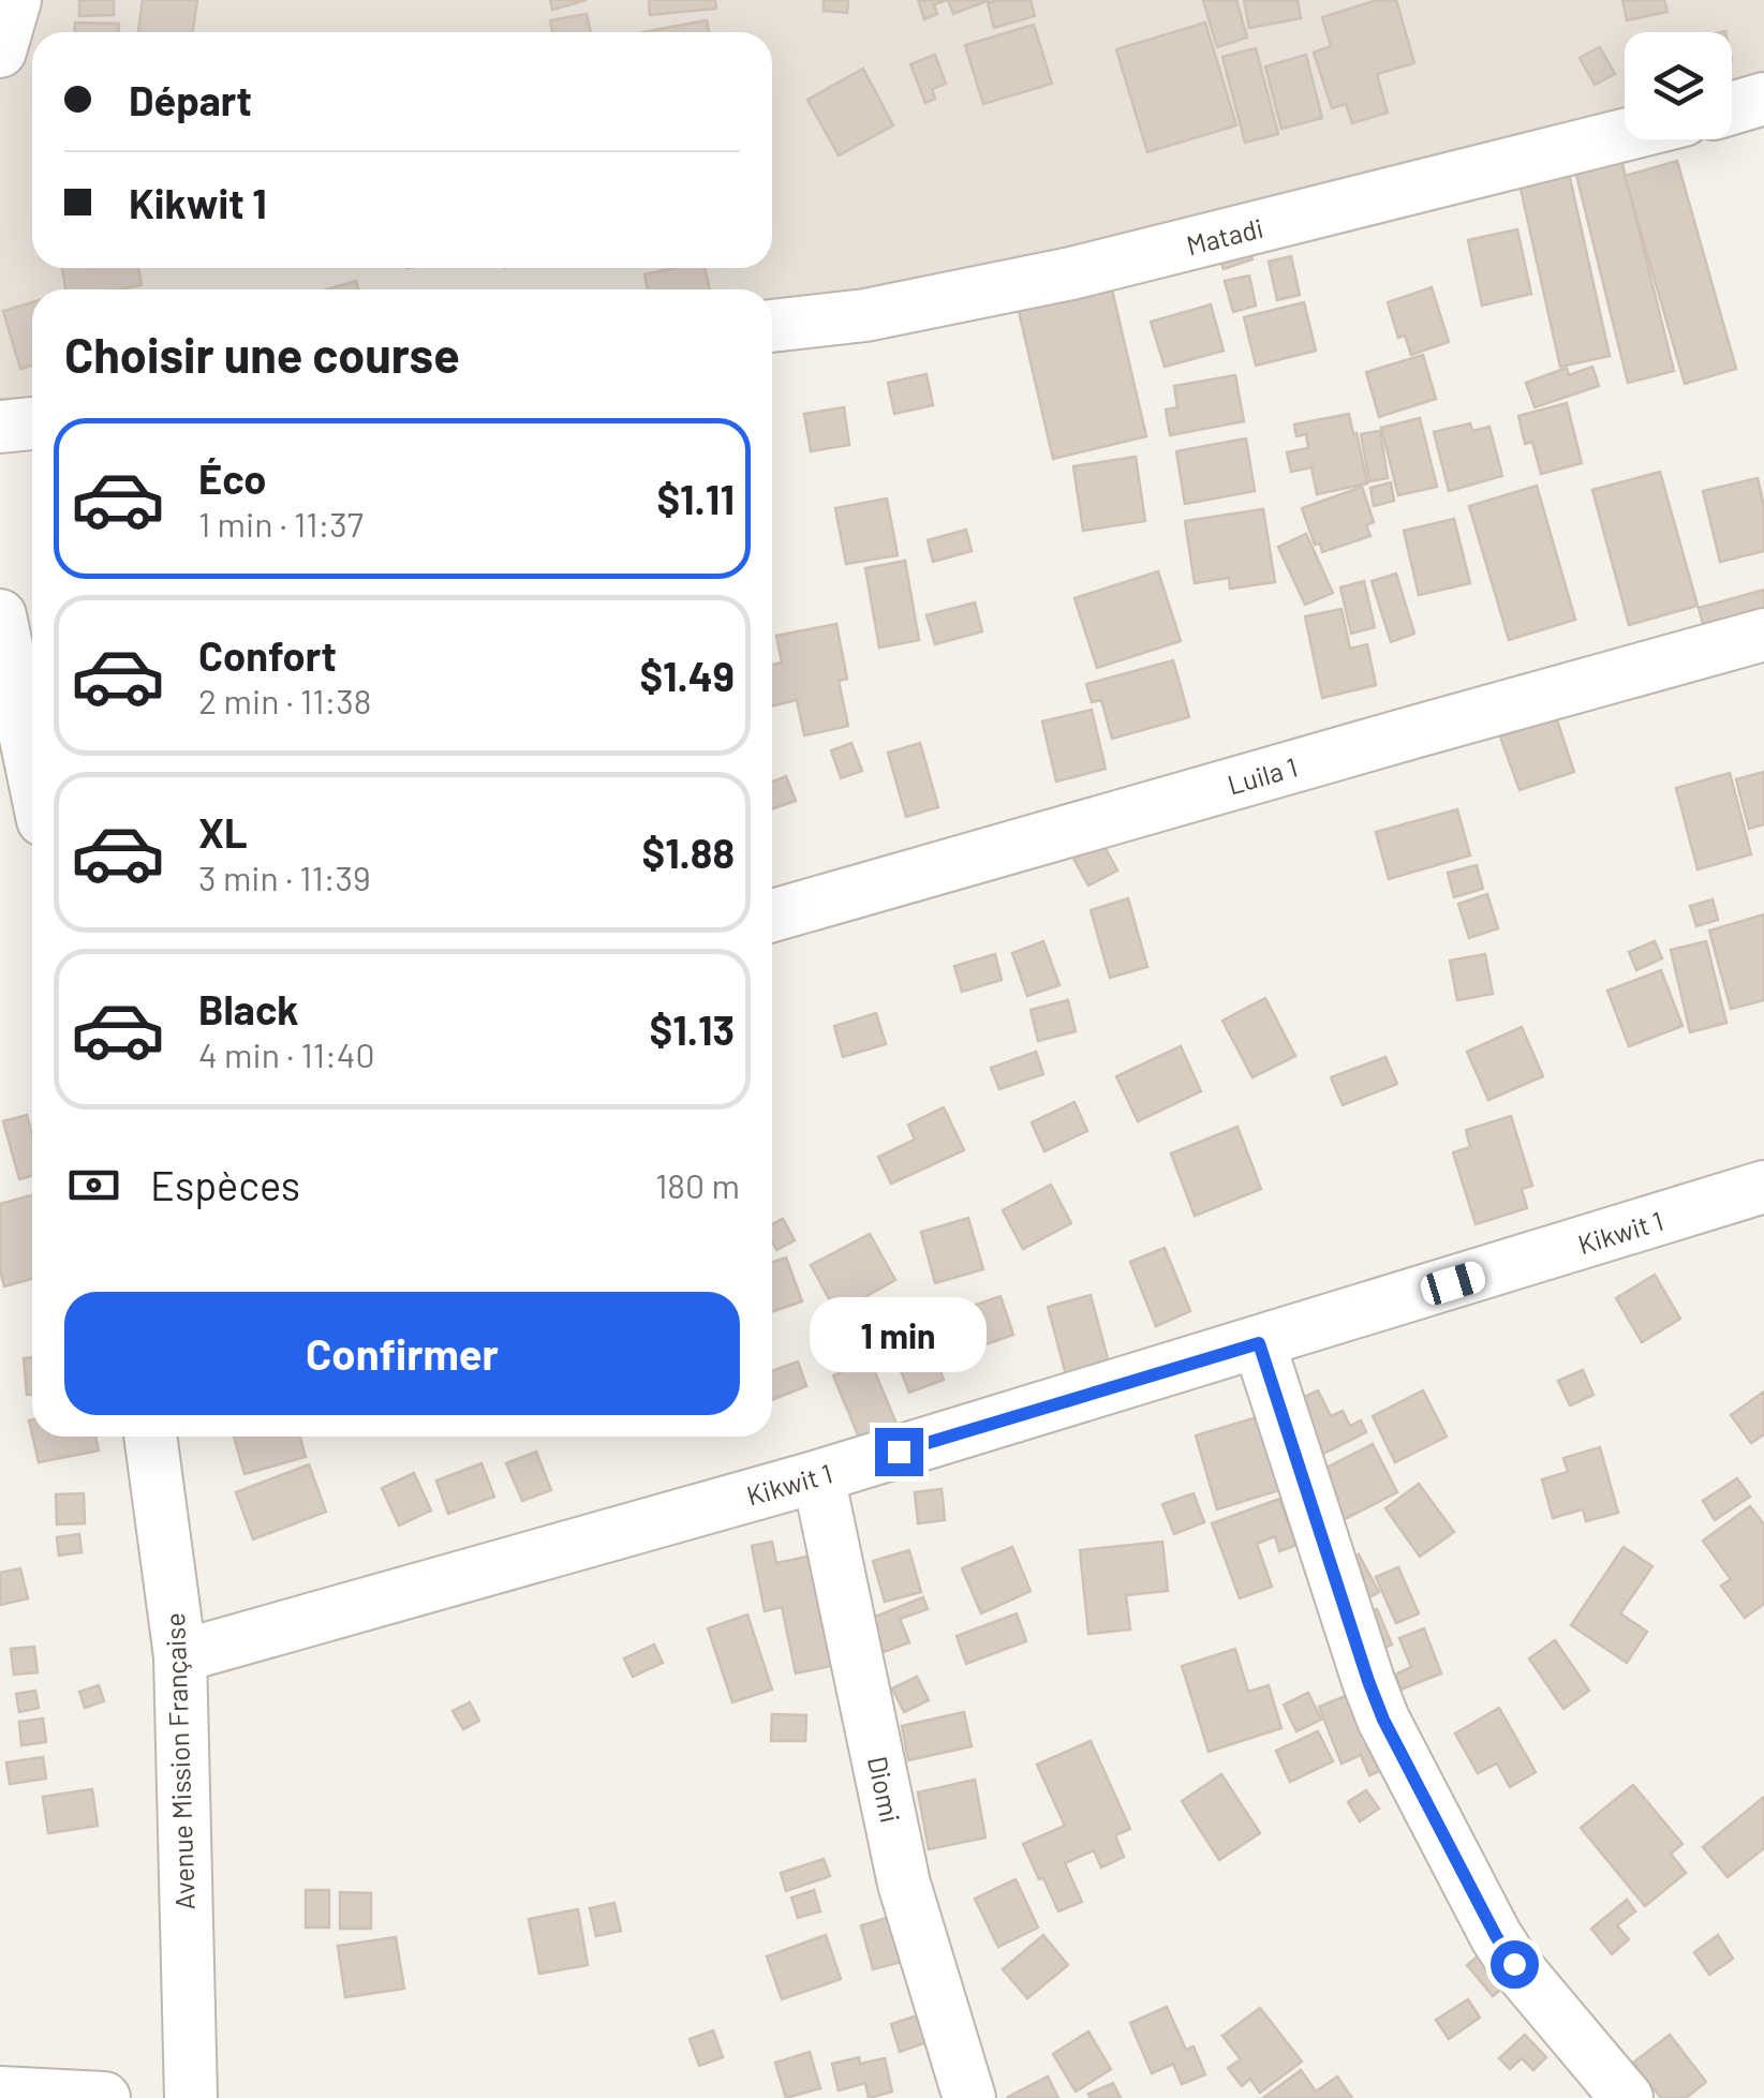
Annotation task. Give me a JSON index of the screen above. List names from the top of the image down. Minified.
{"streets":{"street":["Matadi","Luila 1","Kikwit 1","Avenue Mission Française","Diomi"]},"crossings":[["Kikwit 1","Avenue Mission Française"],["Kikwit 1","Diomi"]],"page":{"banner":["Départ","Kikwit 1"],"heading":"Choisir une course","list":[{"name":"Éco","note":"1 min · 11:37","value":"$1.11"},{"name":"Confort","note":"2 min · 11:38","value":"$1.49"},{"name":"XL","note":"3 min · 11:39","value":"$1.88"},{"name":"Black","note":"4 min · 11:40","value":"$1.13"}],"pay":["Espèces","180 m"],"buttons":"Confirmer","bubble":"1 min"}}
